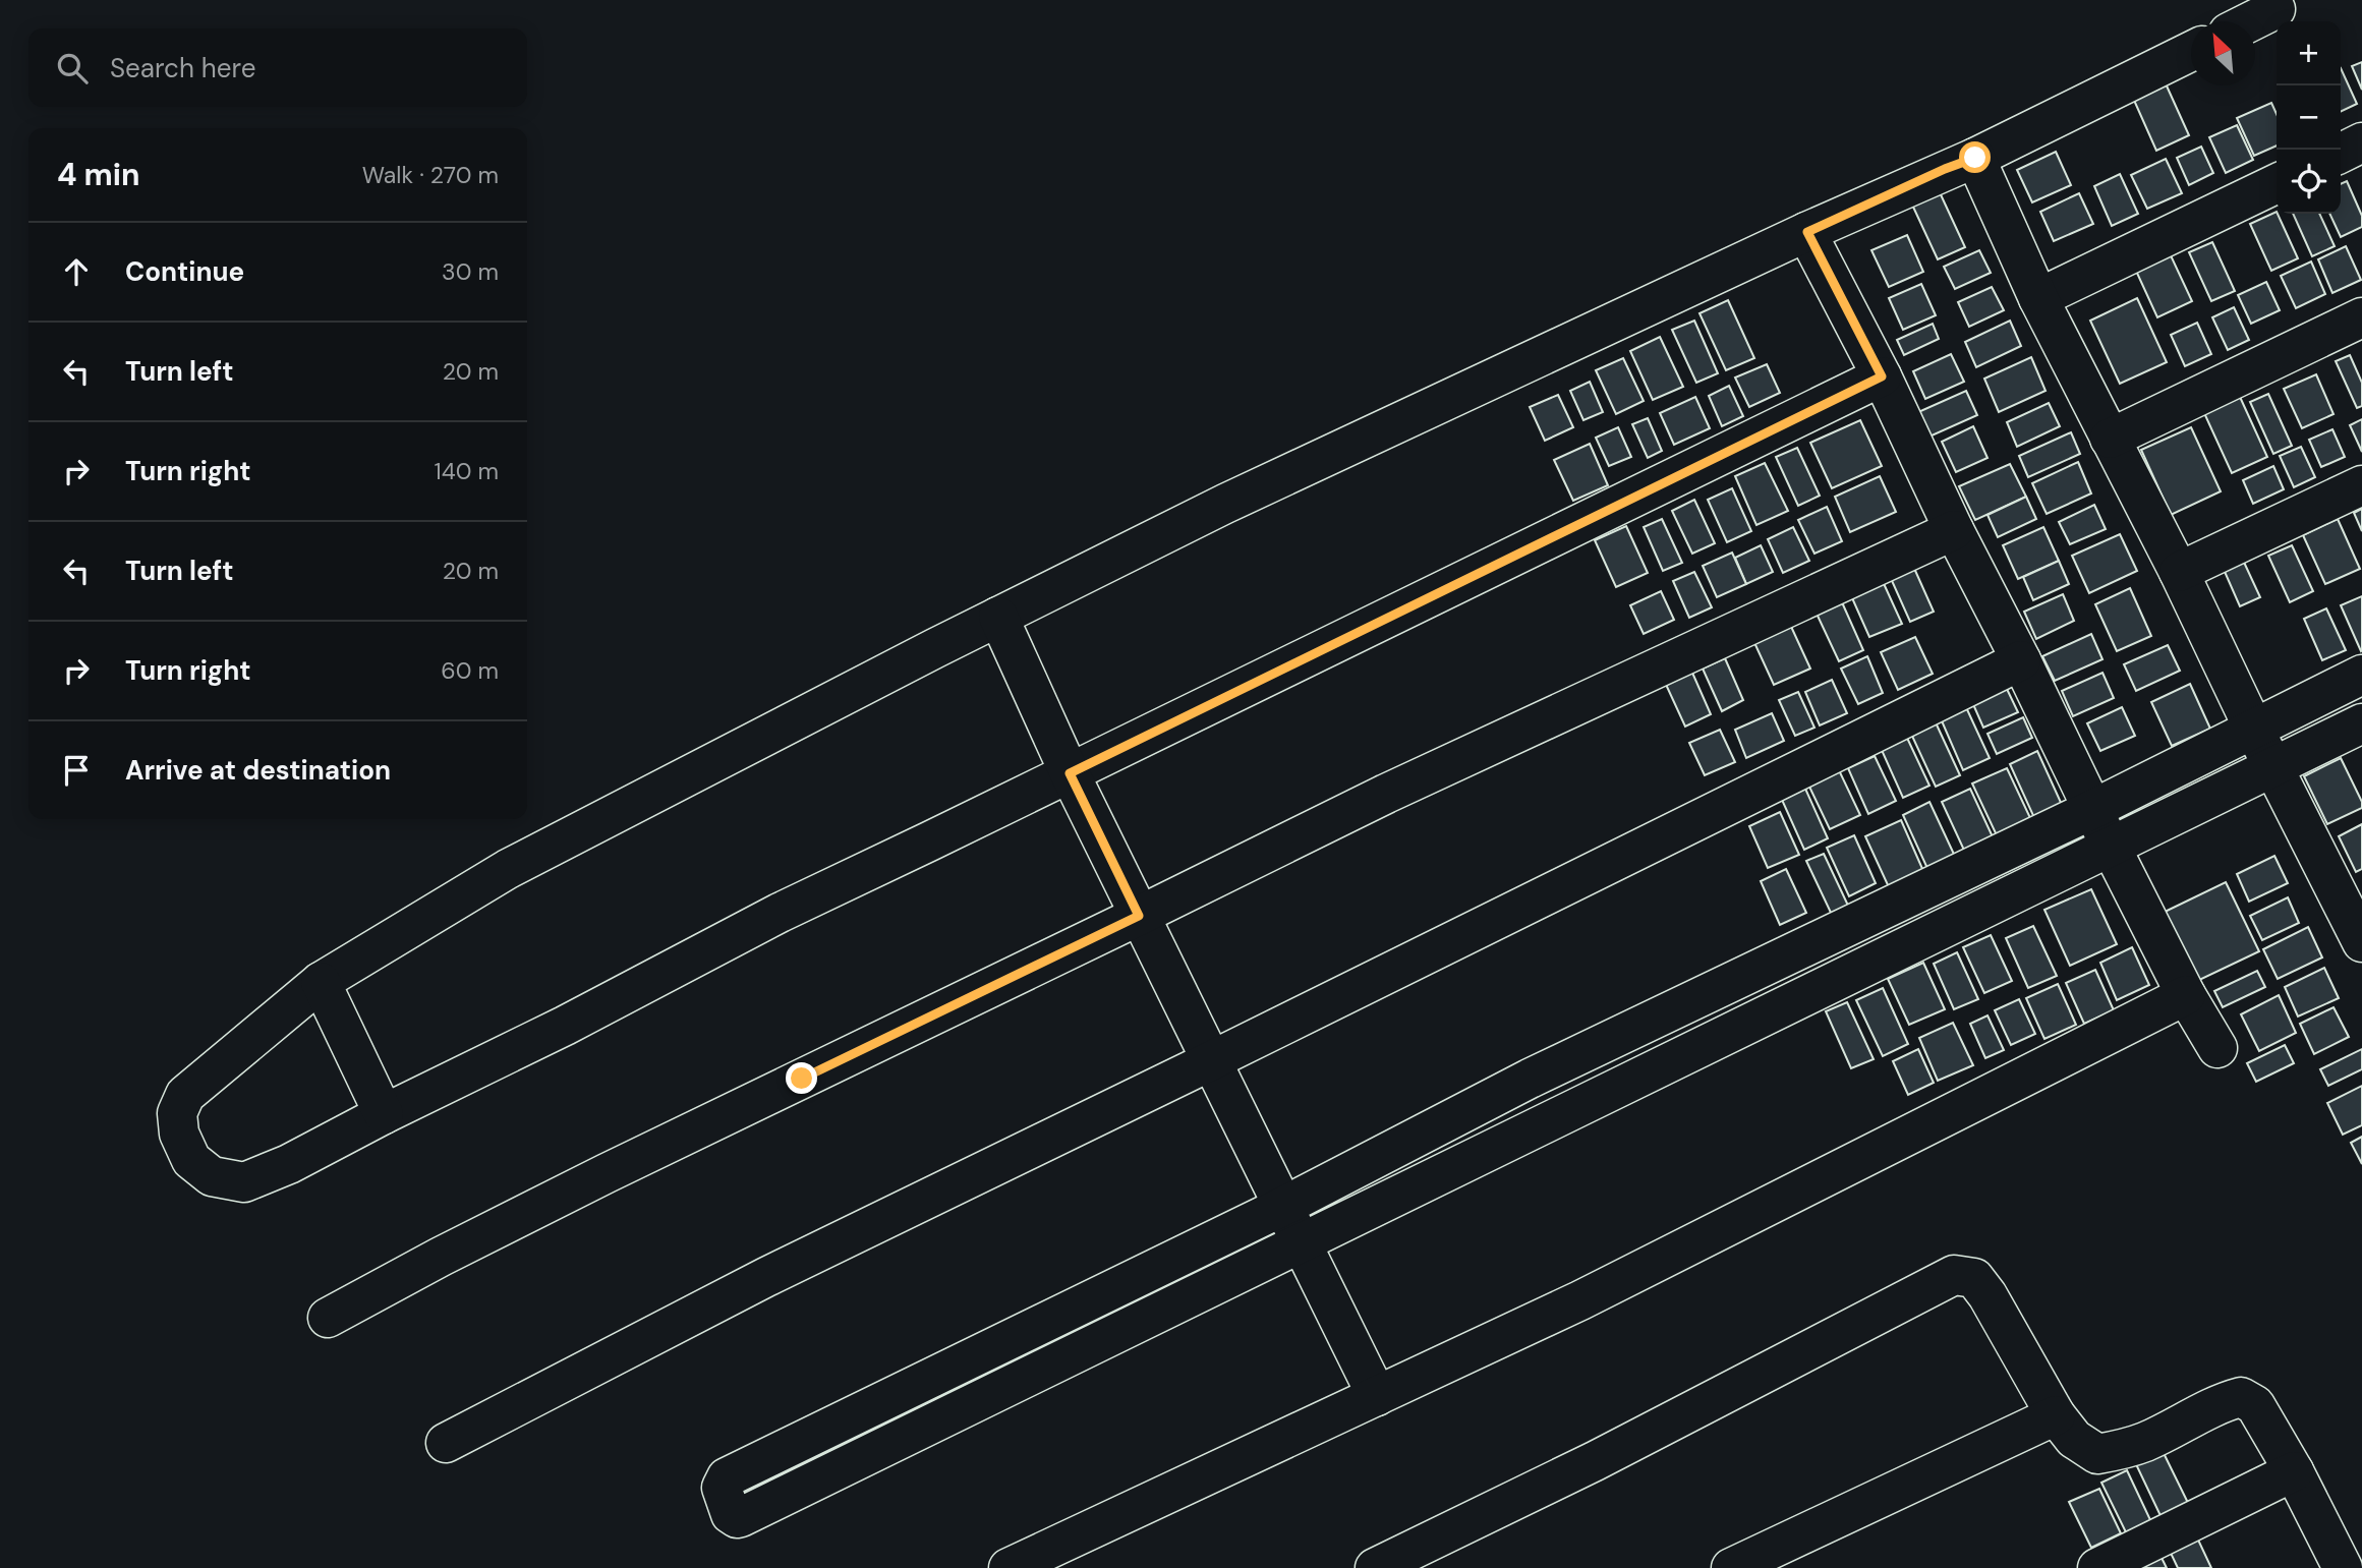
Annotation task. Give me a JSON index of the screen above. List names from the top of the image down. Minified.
{"north":"top left","page":{"map_buttons":["+","−"],"search":"Search here","heading":["4 min","Walk · 270 m"],"list":[["Continue","30 m"],["Turn left","20 m"],["Turn right","140 m"],["Turn left","20 m"],["Turn right","60 m"],"Arrive at destination"]}}
